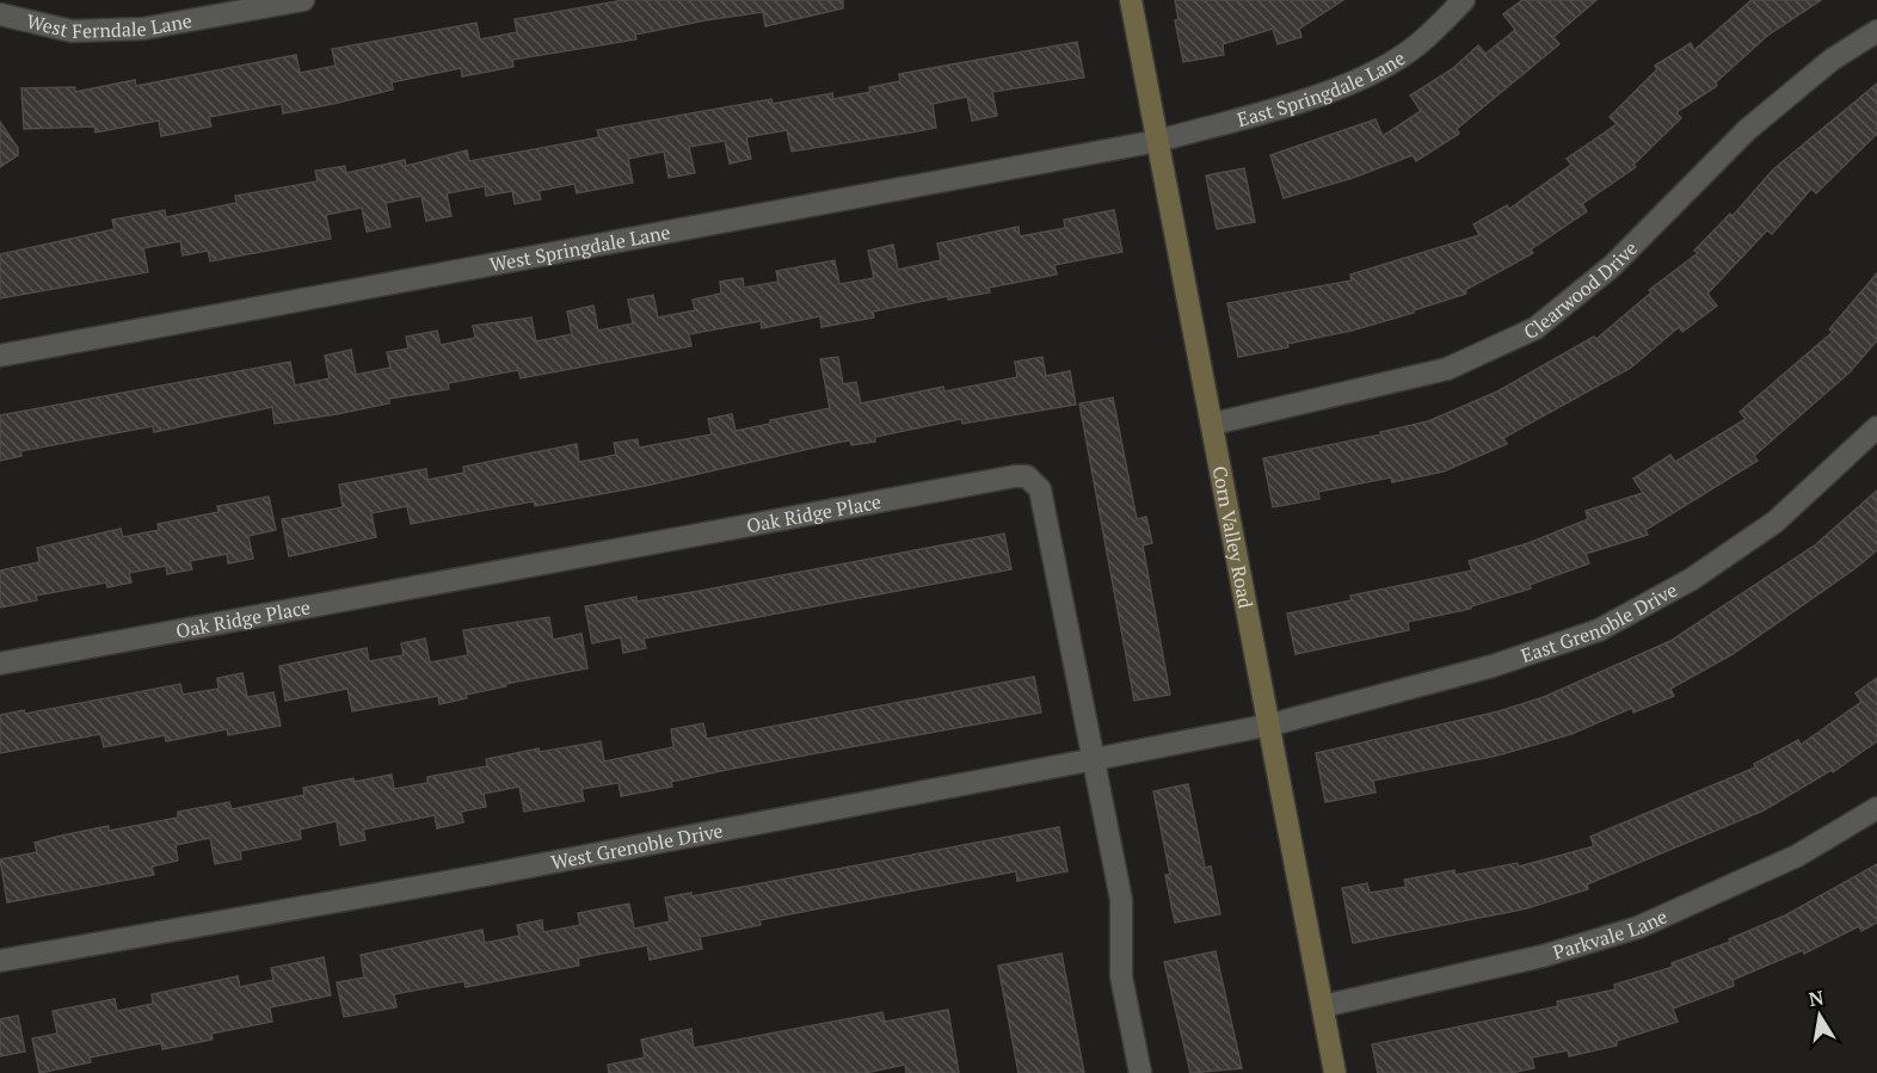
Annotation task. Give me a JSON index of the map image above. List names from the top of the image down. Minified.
{"streets":{"main road":["Corn Valley Road"],"street":["West Ferndale Lane","East Springdale Lane","West Springdale Lane","Clearwood Drive","Oak Ridge Place","East Grenoble Drive","West Grenoble Drive","Parkvale Lane"]},"crossings":[["East Springdale Lane","West Springdale Lane"],["East Springdale Lane","Corn Valley Road"],["West Springdale Lane","Corn Valley Road"],["Clearwood Drive","Corn Valley Road"],["Oak Ridge Place","West Grenoble Drive"],["Corn Valley Road","East Grenoble Drive"],["Corn Valley Road","West Grenoble Drive"],["Corn Valley Road","Parkvale Lane"],["East Grenoble Drive","West Grenoble Drive"]],"north":"top"}
